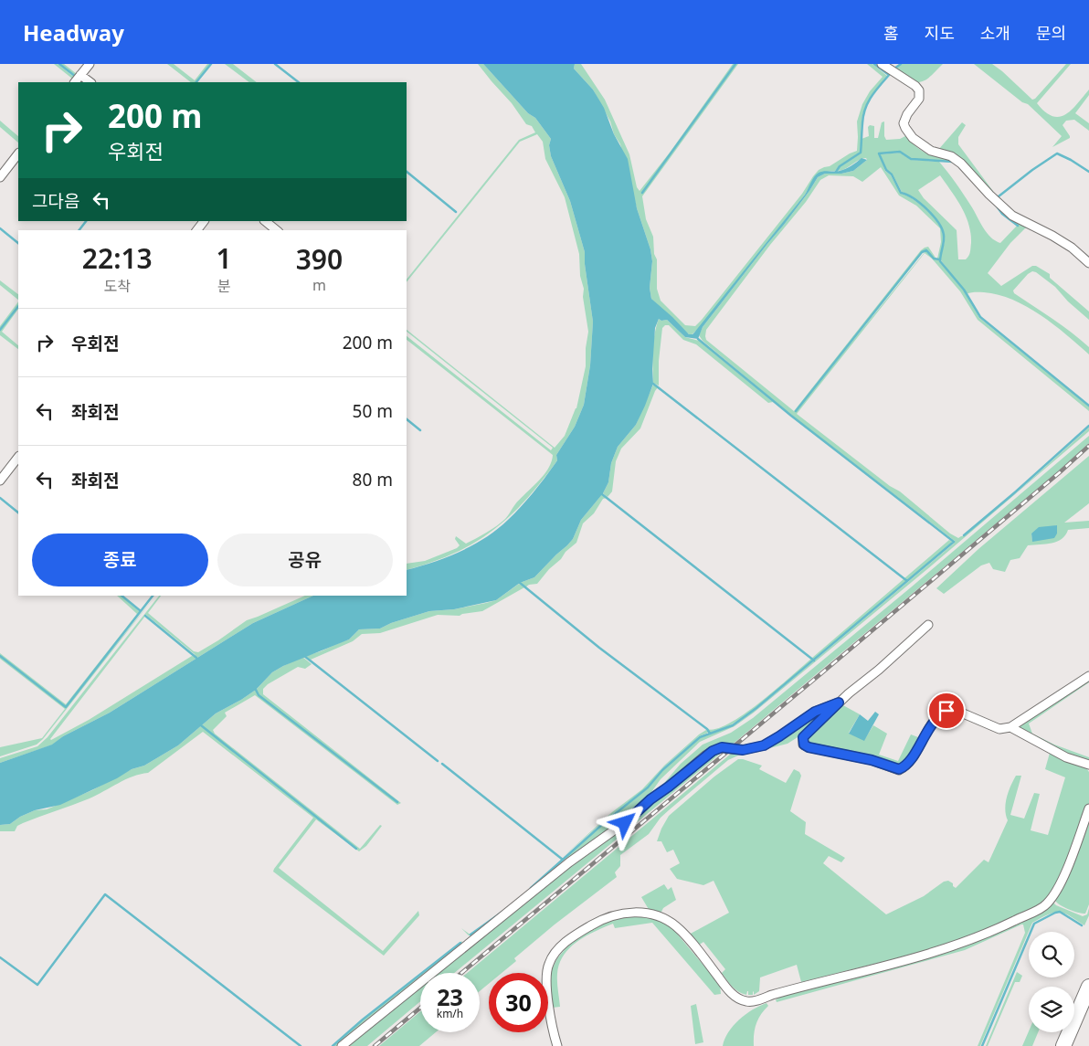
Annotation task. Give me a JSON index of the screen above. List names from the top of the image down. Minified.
{"page":{"header":"Headway","nav":["홈","지도","소개","문의"],"turn":["200 m","우회전"],"then":"그다음","eta":["22:13","도착","1","분","390","m"],"list":[{"name":"우회전","value":"200 m"},{"name":"좌회전","value":"50 m"},{"name":"좌회전","value":"80 m"}],"buttons":["종료","공유"],"speed":"23 km/h","limit":"30"}}
